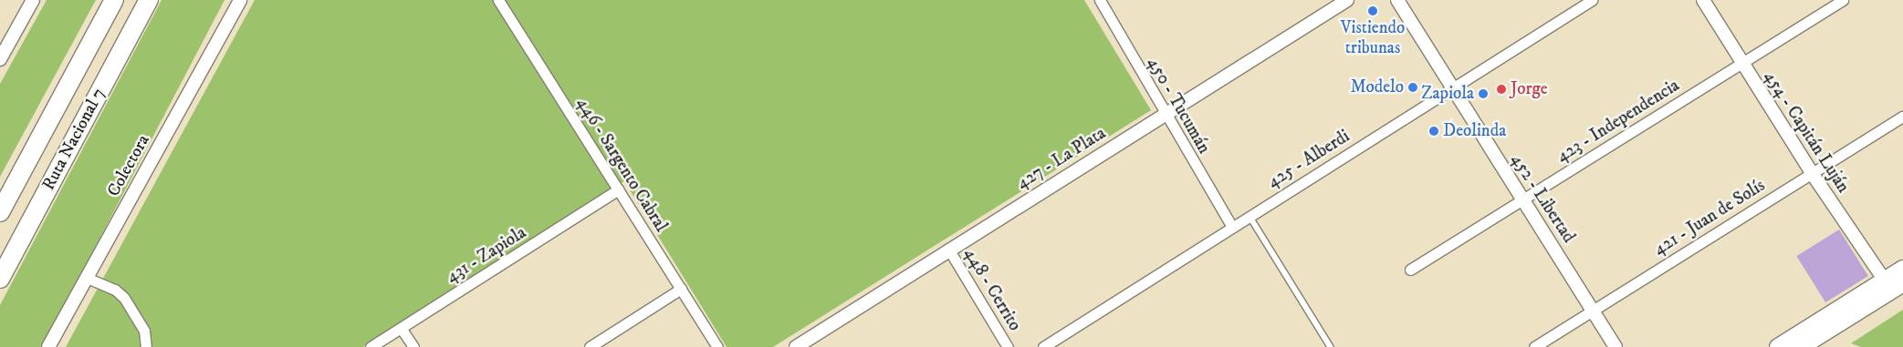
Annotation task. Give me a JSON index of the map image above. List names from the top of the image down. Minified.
{"streets":{"highway":["Ruta Nacional 7"],"street":["450 - Tucumán","423 - Independencia","454 - Capitán Luján","427 - La Plata","425 - Alberdi","446 - Sargento Cabral","Colectora","452 - Libertad","421 - Juan de Solís","431 - Zapiola","448 - Cerrito"]},"crossings":[["450 - Tucumán","427 - La Plata"],["450 - Tucumán","425 - Alberdi"],["423 - Independencia","454 - Capitán Luján"],["423 - Independencia","452 - Libertad"],["454 - Capitán Luján","421 - Juan de Solís"],["427 - La Plata","448 - Cerrito"],["425 - Alberdi","452 - Libertad"],["446 - Sargento Cabral","431 - Zapiola"],["452 - Libertad","421 - Juan de Solís"]],"places":["Vistiendo tribunas","Modelo","Jorge","Zapiola","Deolinda"]}
